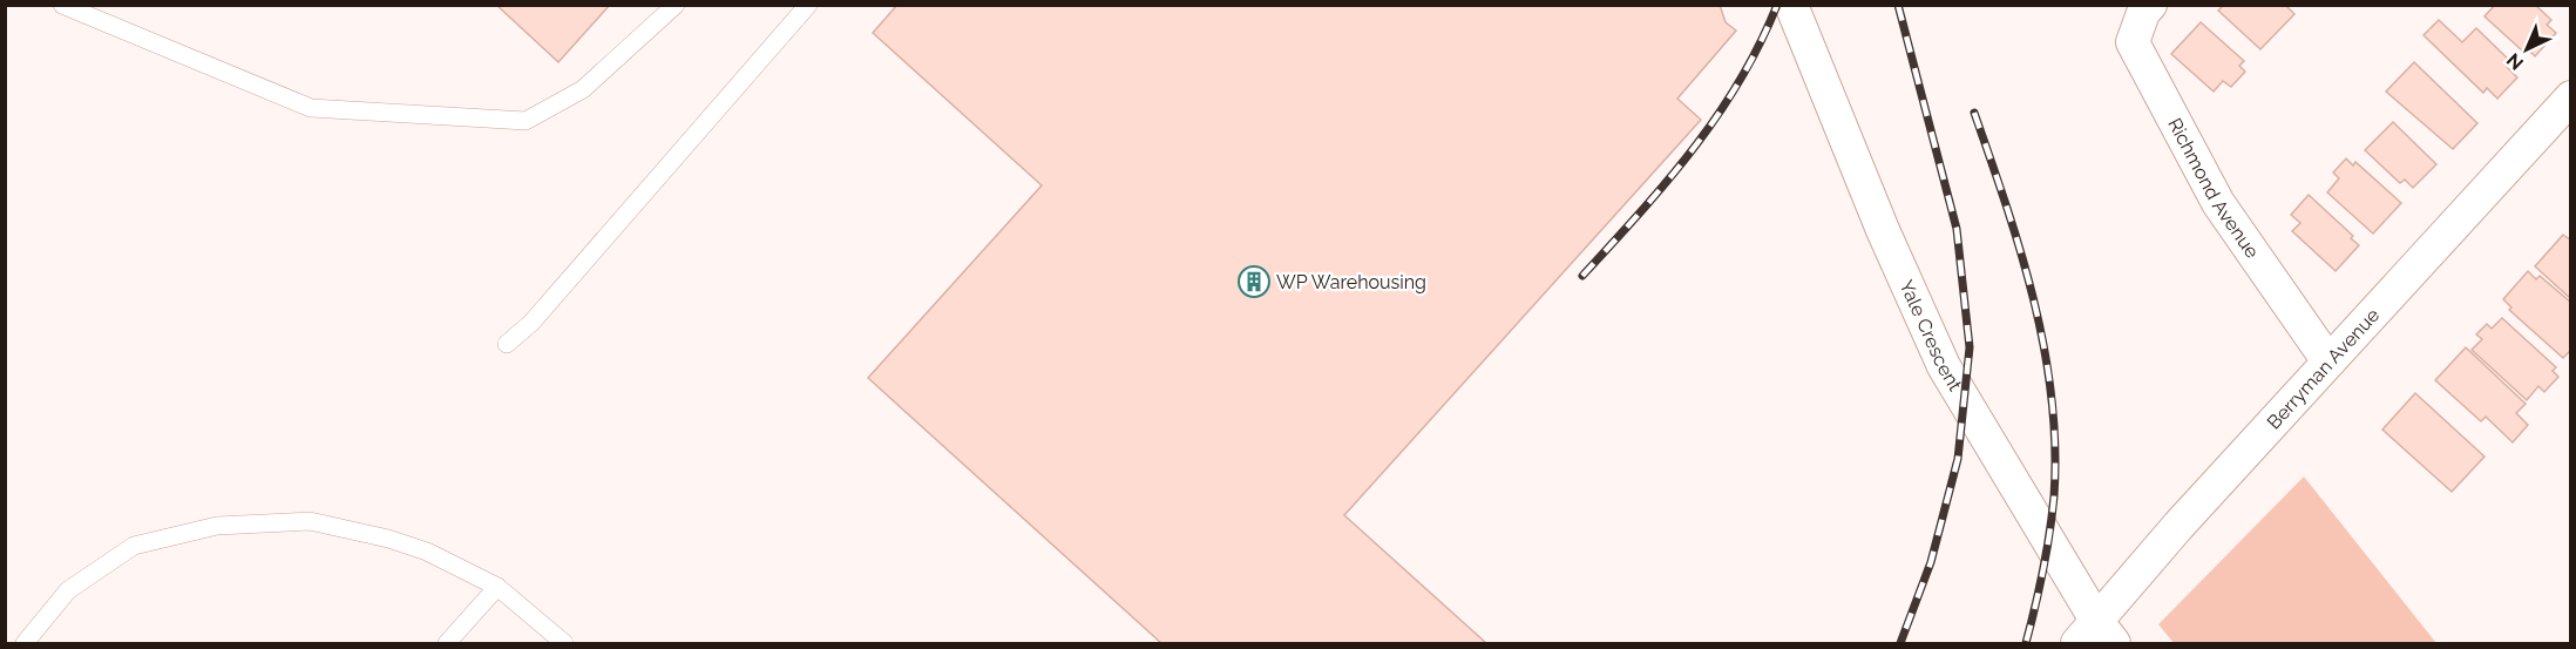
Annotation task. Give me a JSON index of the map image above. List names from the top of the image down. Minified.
{"streets":{"street":["Richmond Avenue","Yale Crescent","Berryman Avenue"]},"crossings":[["Richmond Avenue","Berryman Avenue"],["Yale Crescent","Berryman Avenue"]],"places":{"building":["WP Warehousing"]},"north":"bottom left"}
